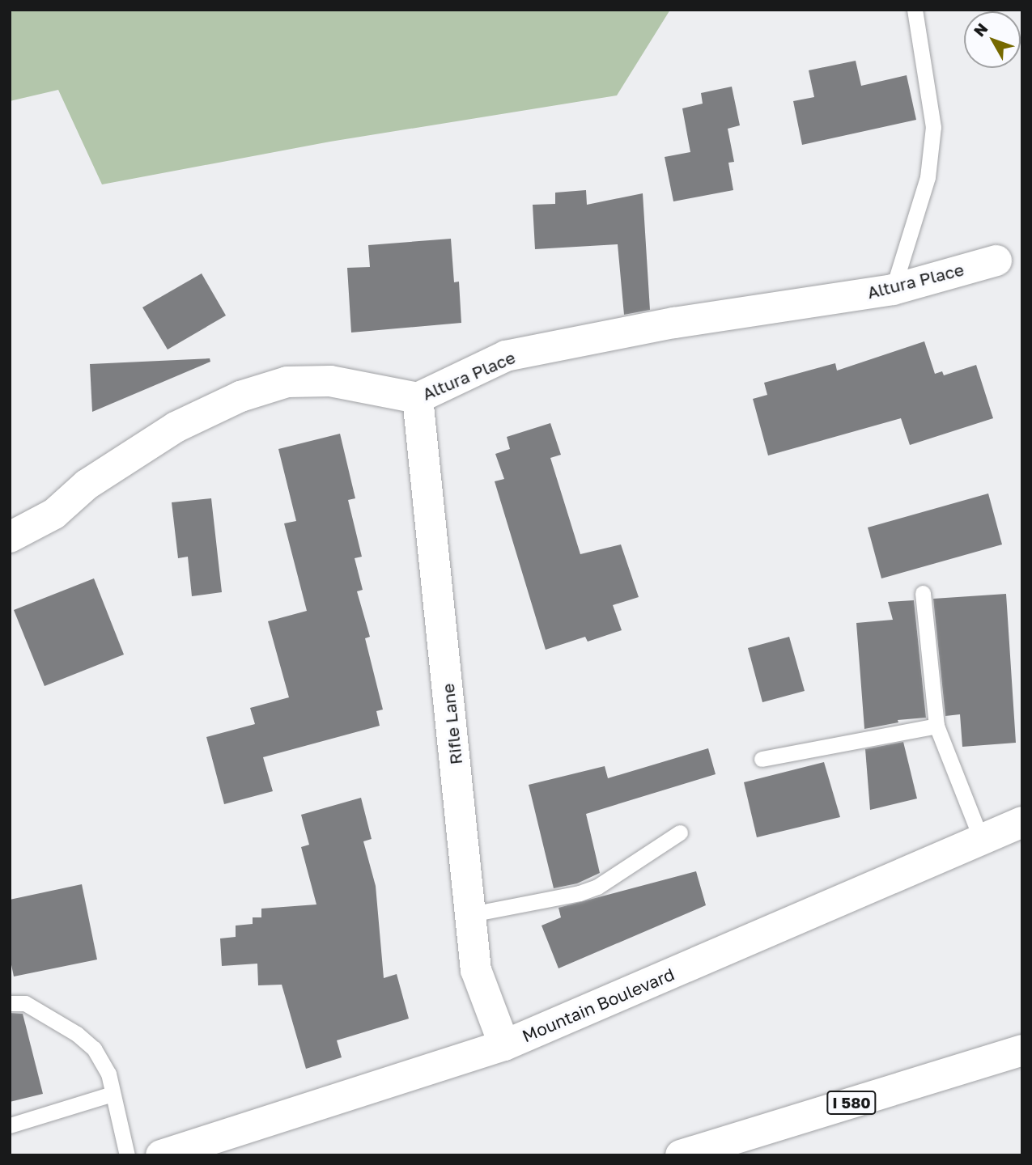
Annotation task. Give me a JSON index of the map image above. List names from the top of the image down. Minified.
{"streets":{"main road":["Altura Place","Rifle Lane","Mountain Boulevard","I 580"]},"crossings":[["Altura Place","Rifle Lane"],["Rifle Lane","Mountain Boulevard"]],"north":"top left"}
